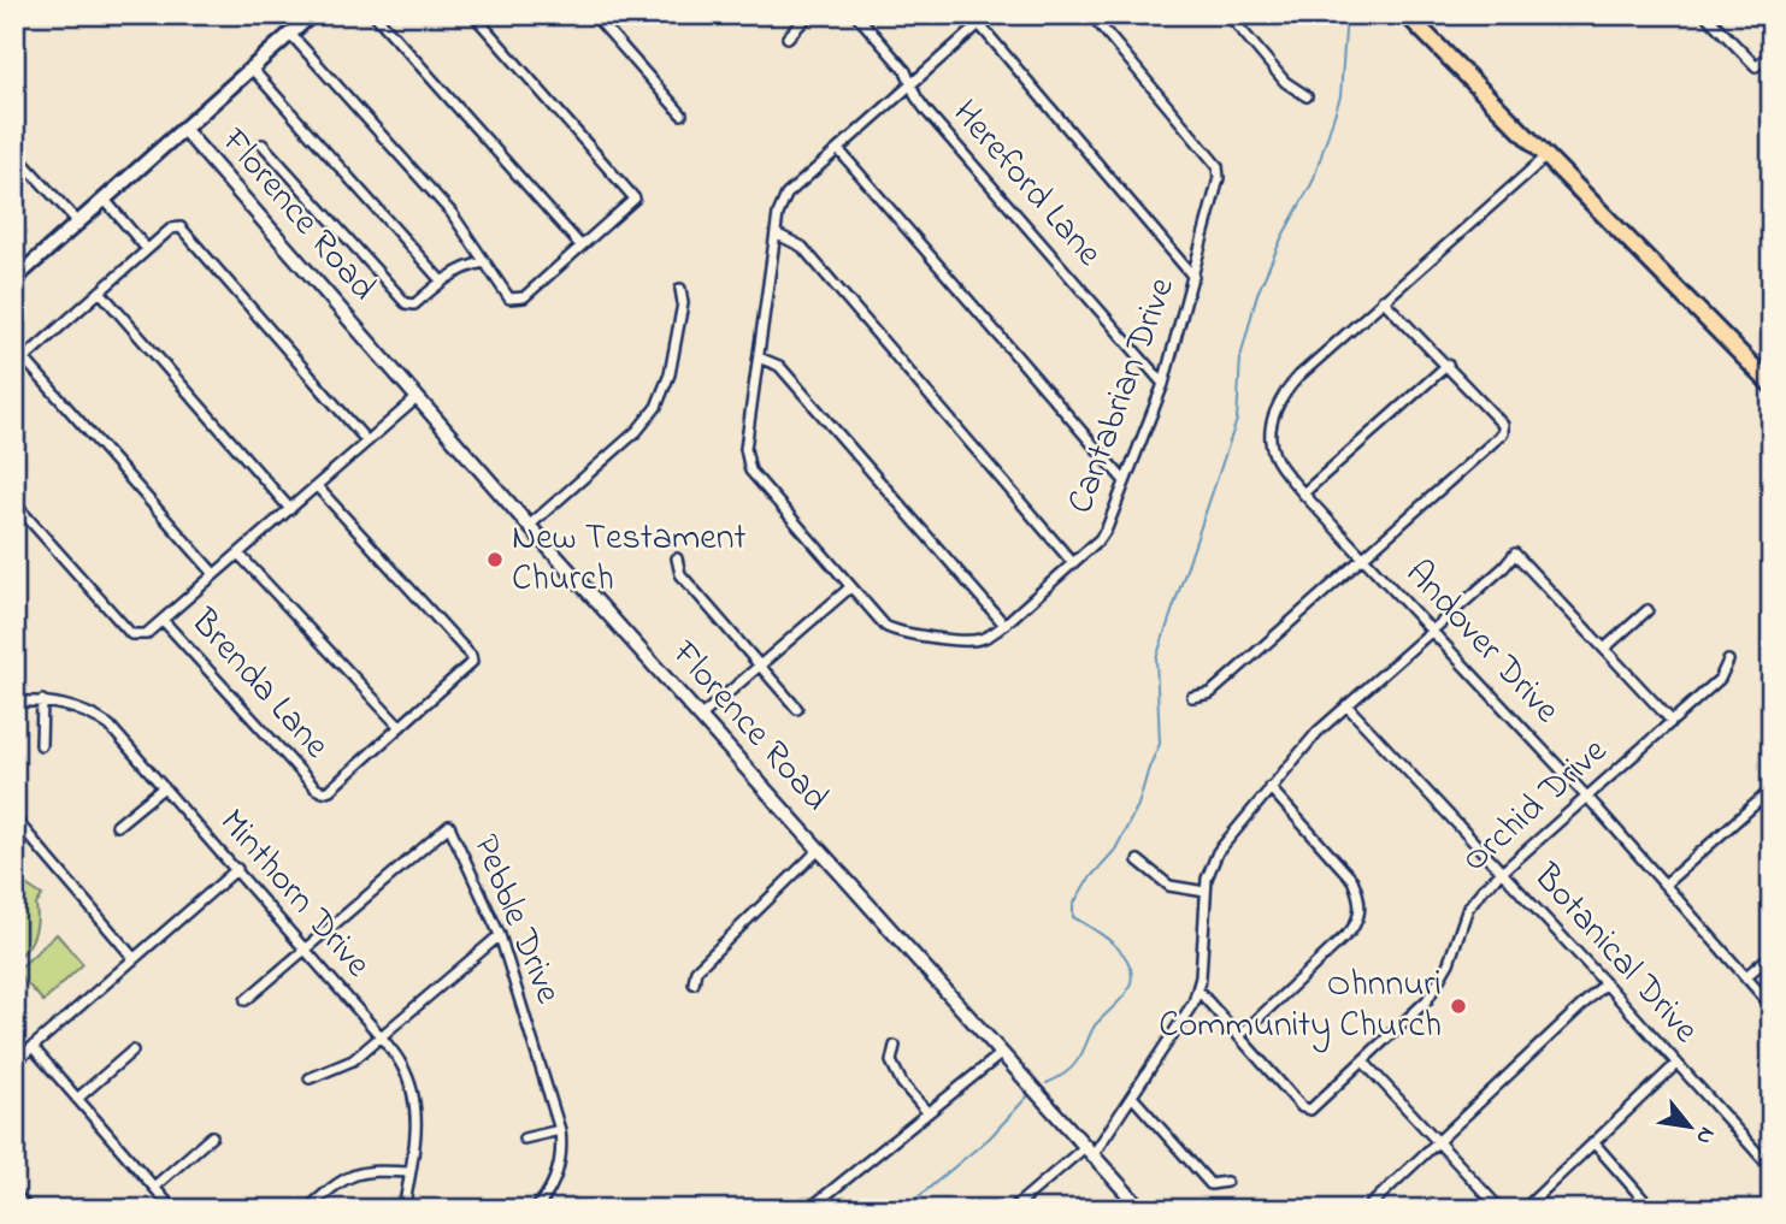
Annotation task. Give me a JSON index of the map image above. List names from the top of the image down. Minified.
{"streets":{"street":["Hereford Lane","Florence Road","Cantabrian Drive","Andover Drive","Brenda Lane","Orchid Drive","Minthorn Drive","Pebble Drive","Botanical Drive"]},"crossings":[["Hereford Lane","Cantabrian Drive"],["Andover Drive","Orchid Drive"],["Orchid Drive","Botanical Drive"],["Minthorn Drive","Pebble Drive"]],"places":["New Testament Church","Ohnnuri Community Church"],"north":"bottom right"}
